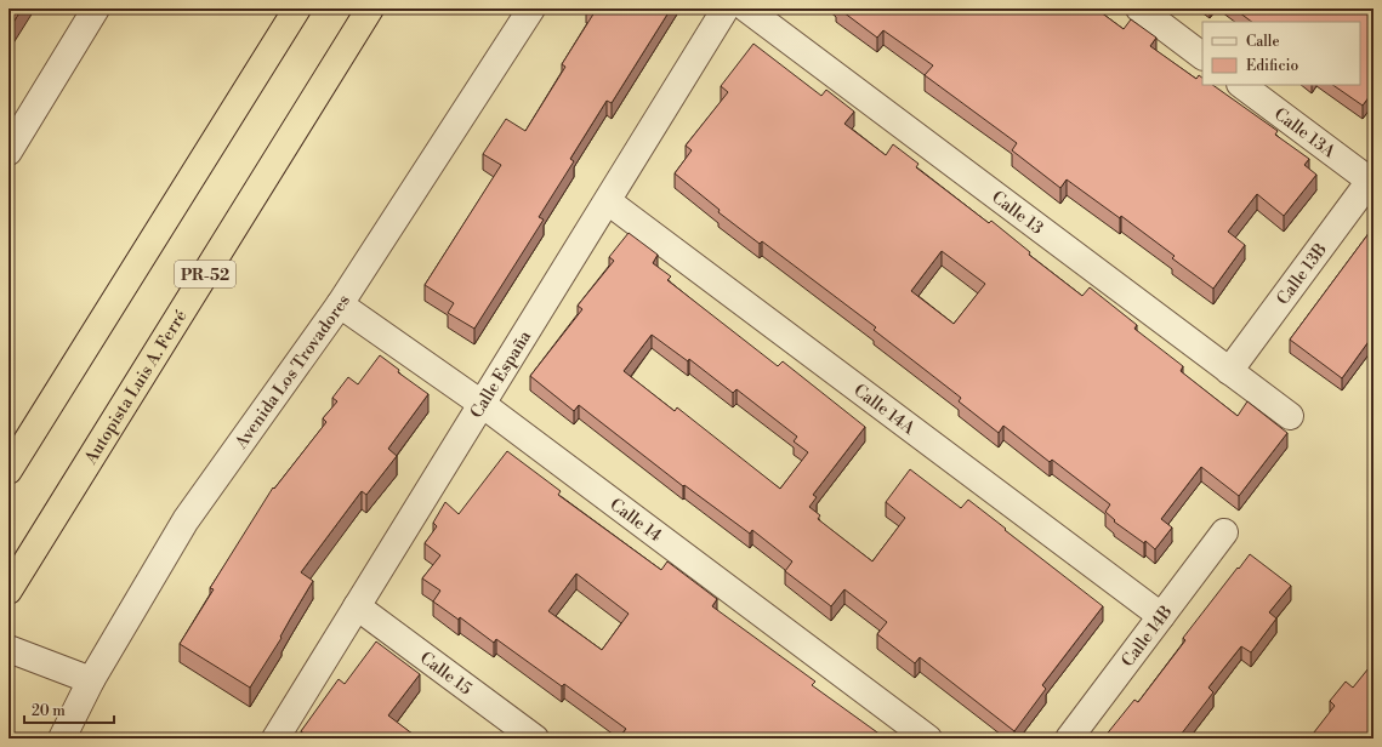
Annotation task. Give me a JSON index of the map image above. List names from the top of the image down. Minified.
{"streets":{"highway":["PR-52","Autopista Luis A. Ferré"],"street":["Calle 13A","Calle 13","Calle 13B","Avenida Los Trovadores","Calle España","Calle 14A","Calle 14","Calle 14B","Calle 15"]},"crossings":[["Calle 13A","Calle 13B"],["Calle 13","Calle 13B"],["Avenida Los Trovadores","Calle 14"],["Calle España","Calle 14A"],["Calle España","Calle 14"],["Calle España","Calle 15"],["Calle 14A","Calle 14B"]],"legend":["Calle","Edificio"],"scale_bar":"20 m"}
